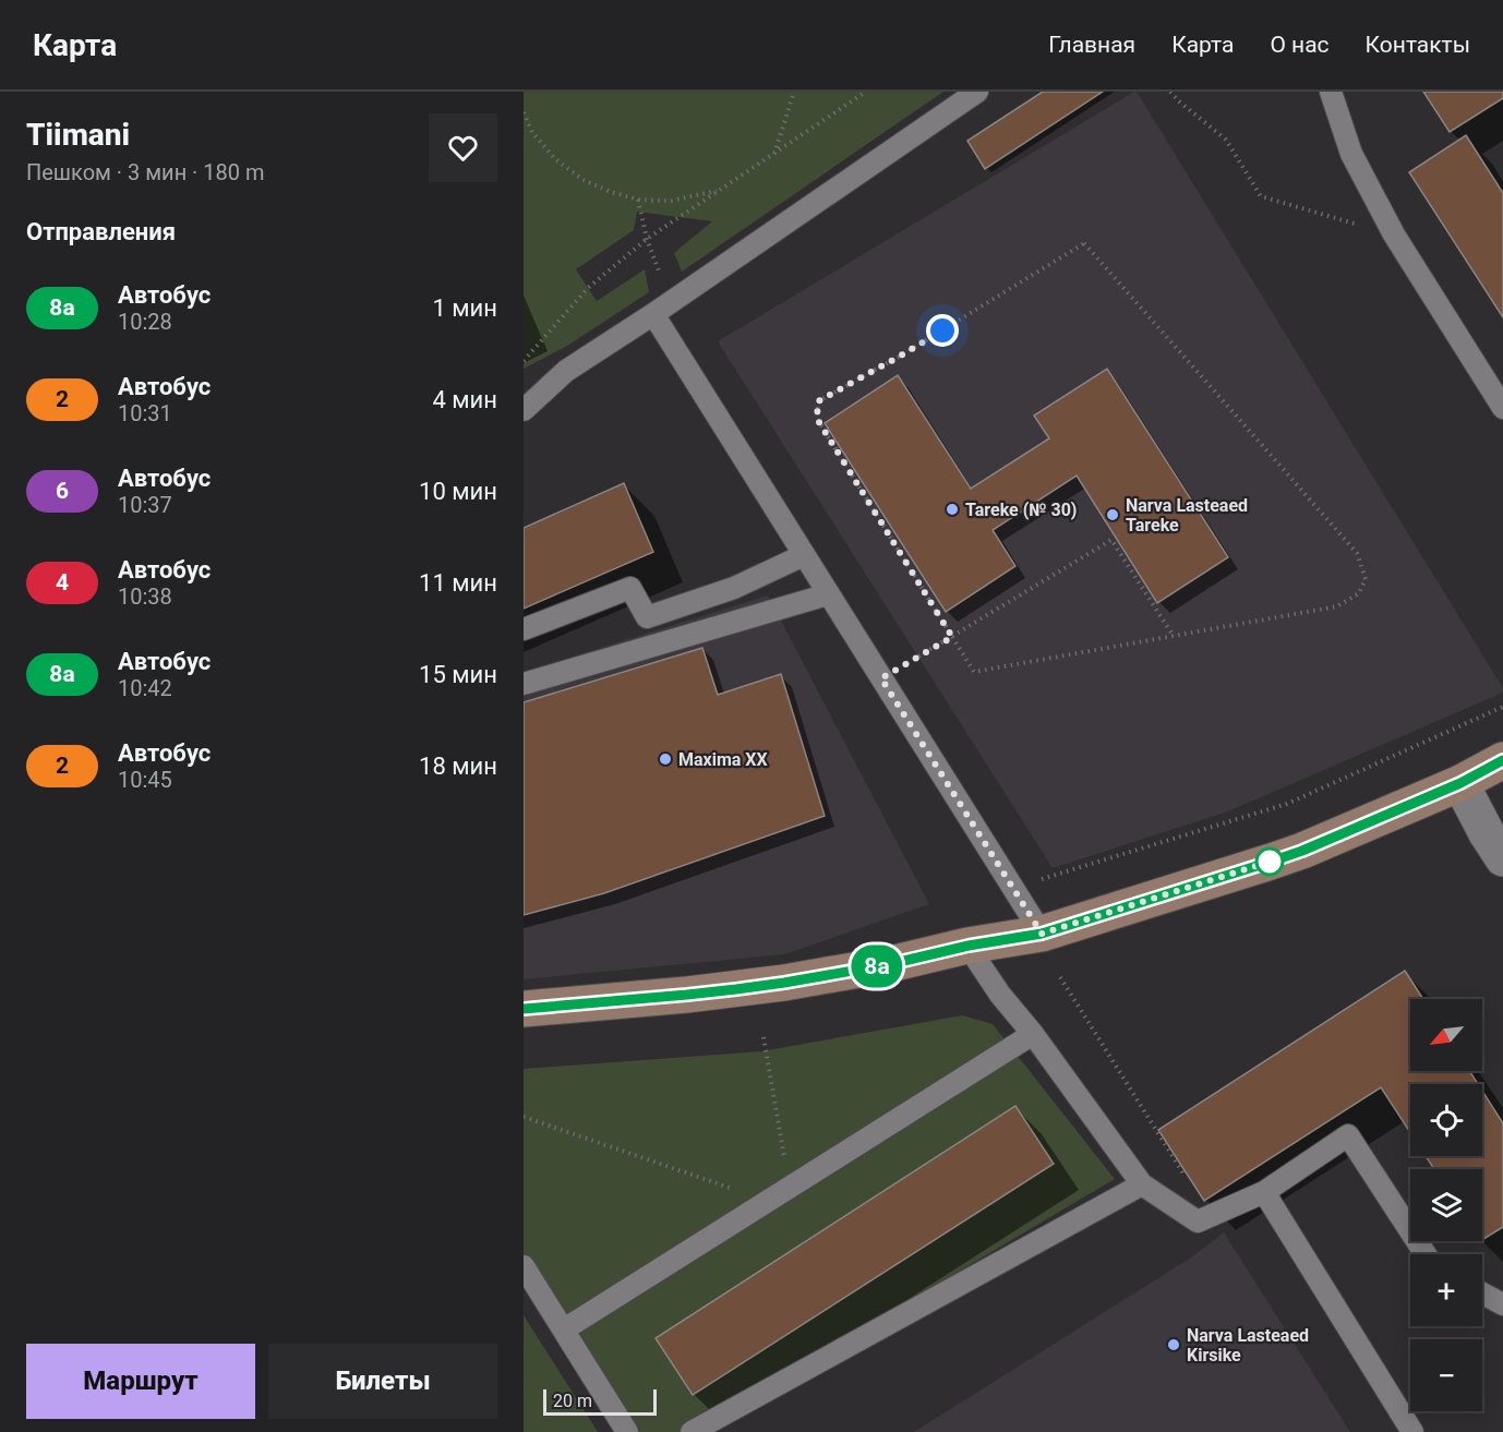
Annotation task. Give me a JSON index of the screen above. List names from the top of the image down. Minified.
{"places":["Tareke (№ 30)","Narva Lasteaed Tareke","Maxima XX","Narva Lasteaed Kirsike"],"lines":["bus line 8a"],"scale_bar":"20 m","north":"bottom left","page":{"header":"Карта","nav":["Главная","Карта","О нас","Контакты"],"heading":[["Tiimani","Пешком · 3 мин · 180 m"],"Отправления"],"on_map":"8a","list":[{"mark":"8a","name":"Автобус","note":"10:28","value":"1 мин"},{"mark":"2","name":"Автобус","note":"10:31","value":"4 мин"},{"mark":"6","name":"Автобус","note":"10:37","value":"10 мин"},{"mark":"4","name":"Автобус","note":"10:38","value":"11 мин"},{"mark":"8a","name":"Автобус","note":"10:42","value":"15 мин"},{"mark":"2","name":"Автобус","note":"10:45","value":"18 мин"}],"map_buttons":["+","−"],"buttons":["Маршрут","Билеты"],"scale":"20 m"}}
